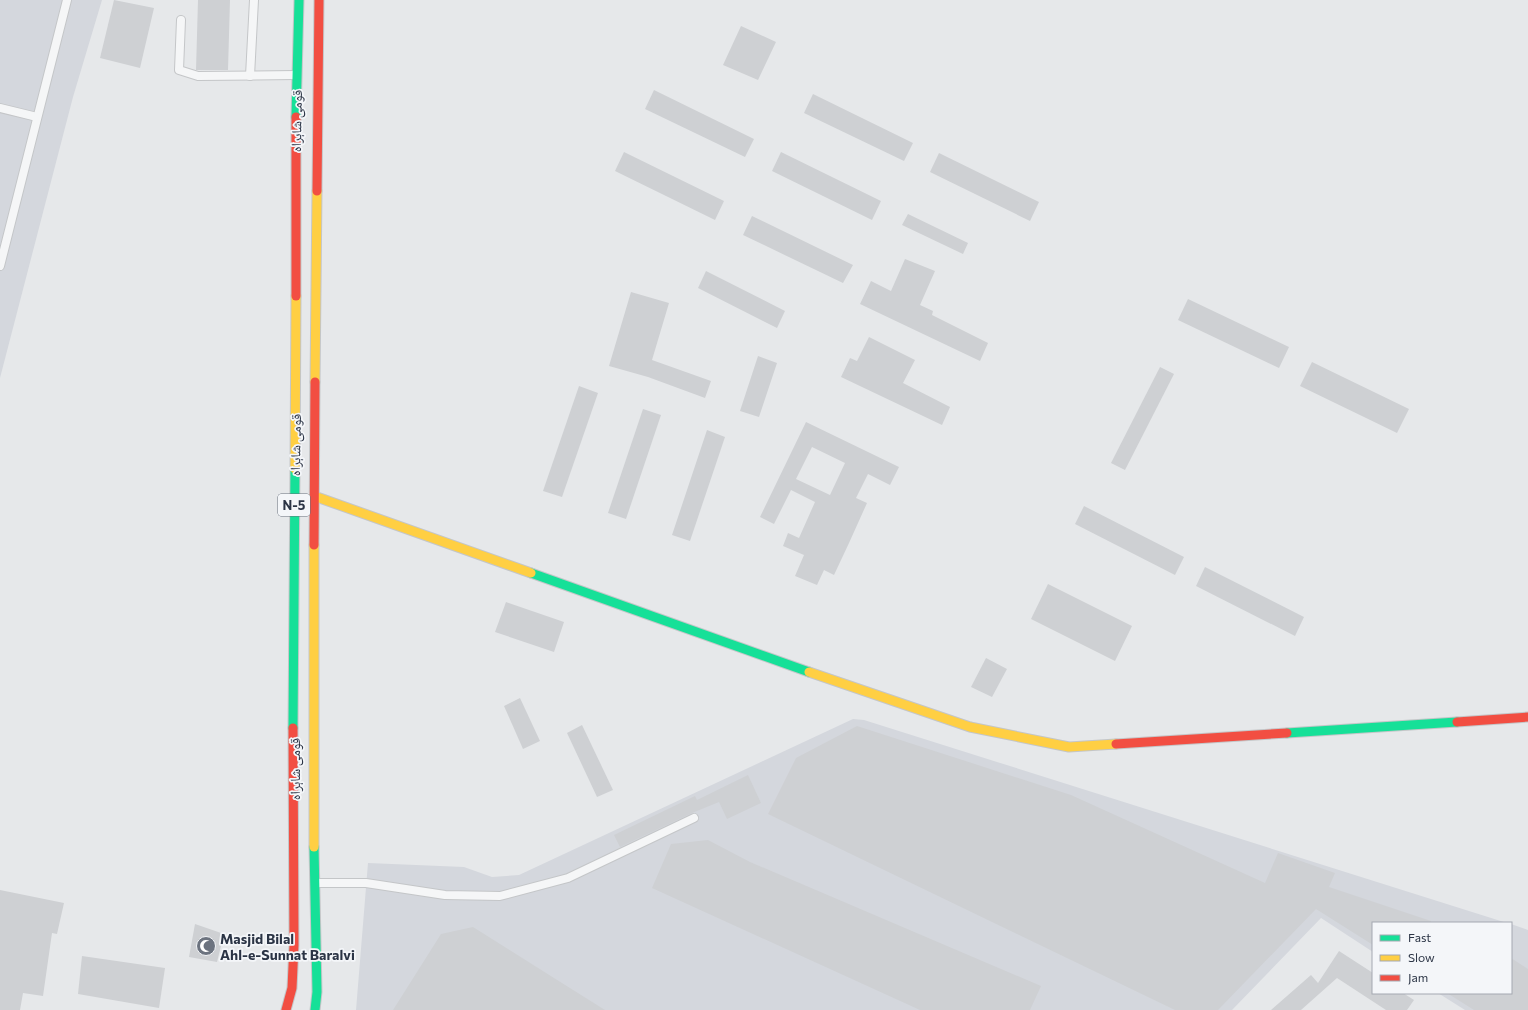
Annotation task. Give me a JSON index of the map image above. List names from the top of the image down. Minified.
{"streets":{"main road":["قومی شاہراہ","N-5"]},"places":{"mosque":["Masjid Bilal Ahl-e-Sunnat Baralvi"]},"legend":["Fast","Slow","Jam"]}
